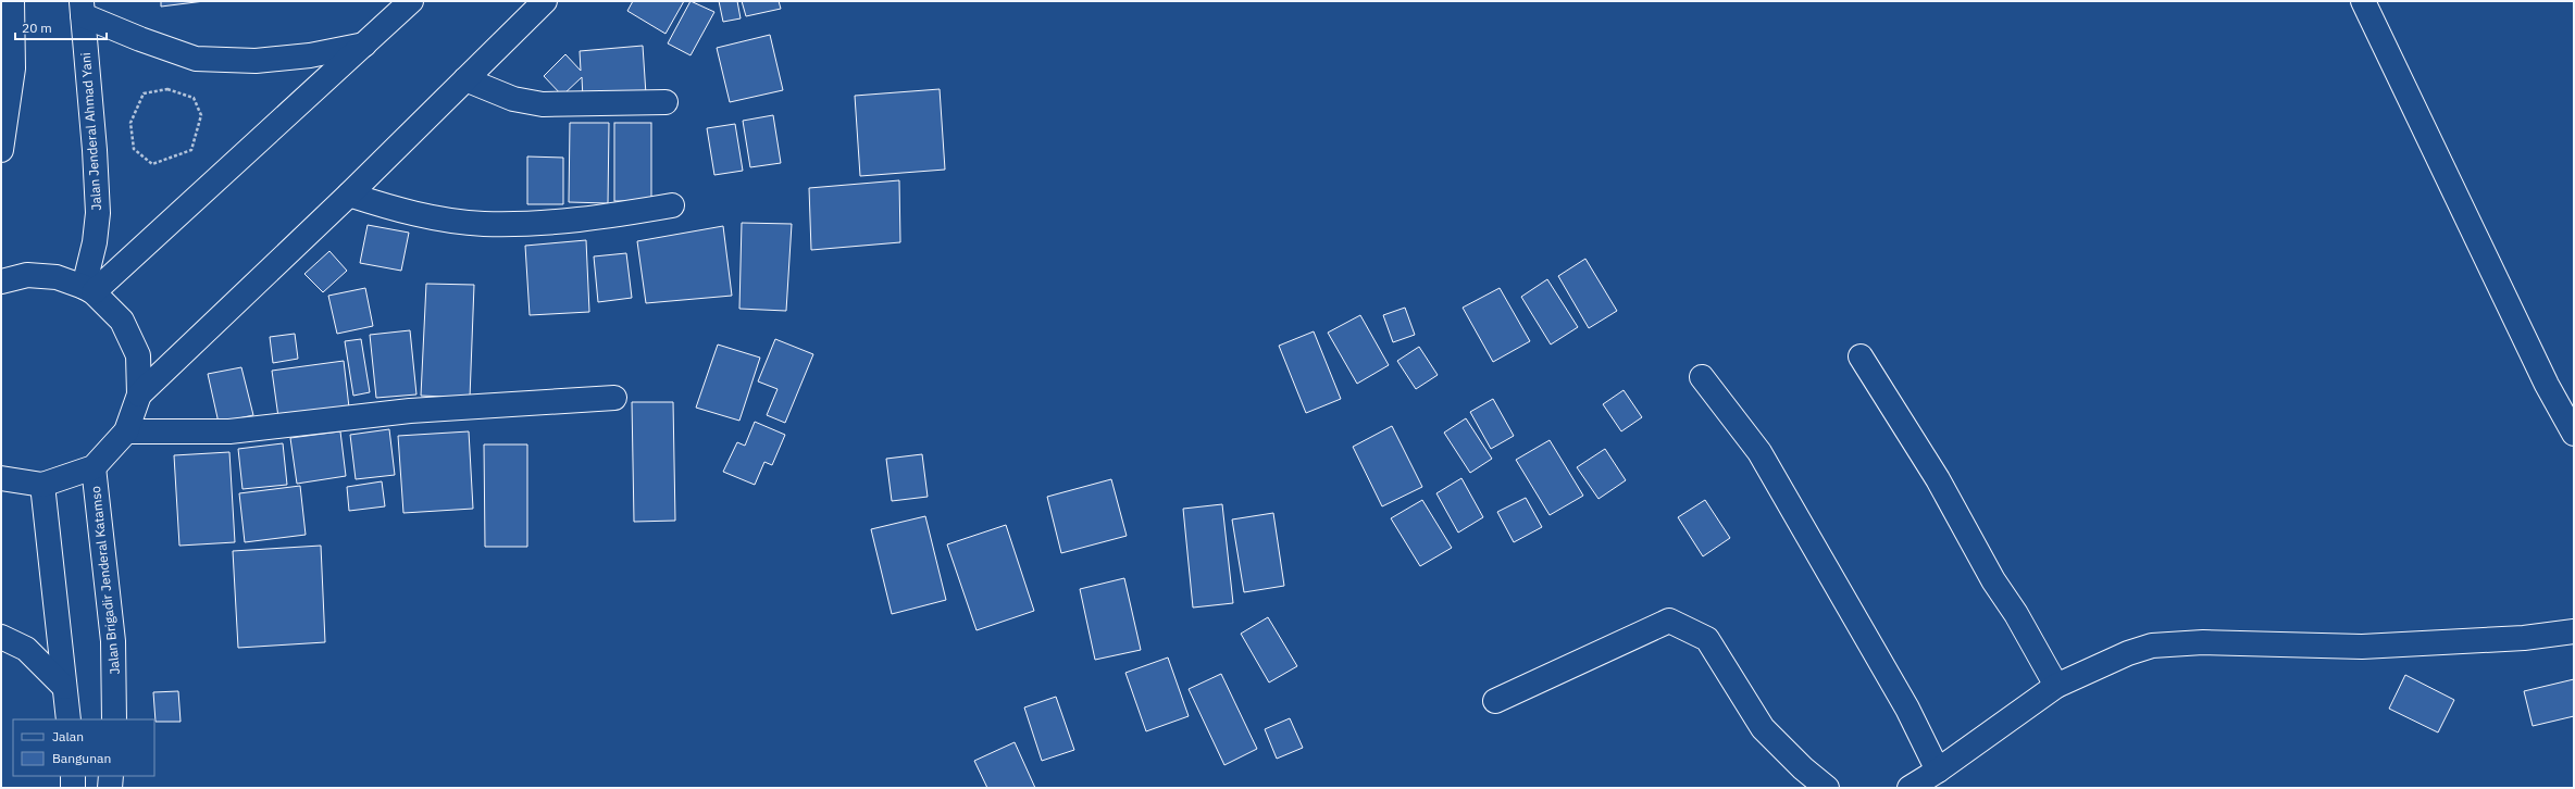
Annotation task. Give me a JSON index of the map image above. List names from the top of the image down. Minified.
{"streets":{"main road":["Jalan Jenderal Ahmad Yani","Jalan Brigadir Jenderal Katamso"]},"legend":["Jalan","Bangunan"],"scale_bar":"20 m"}
